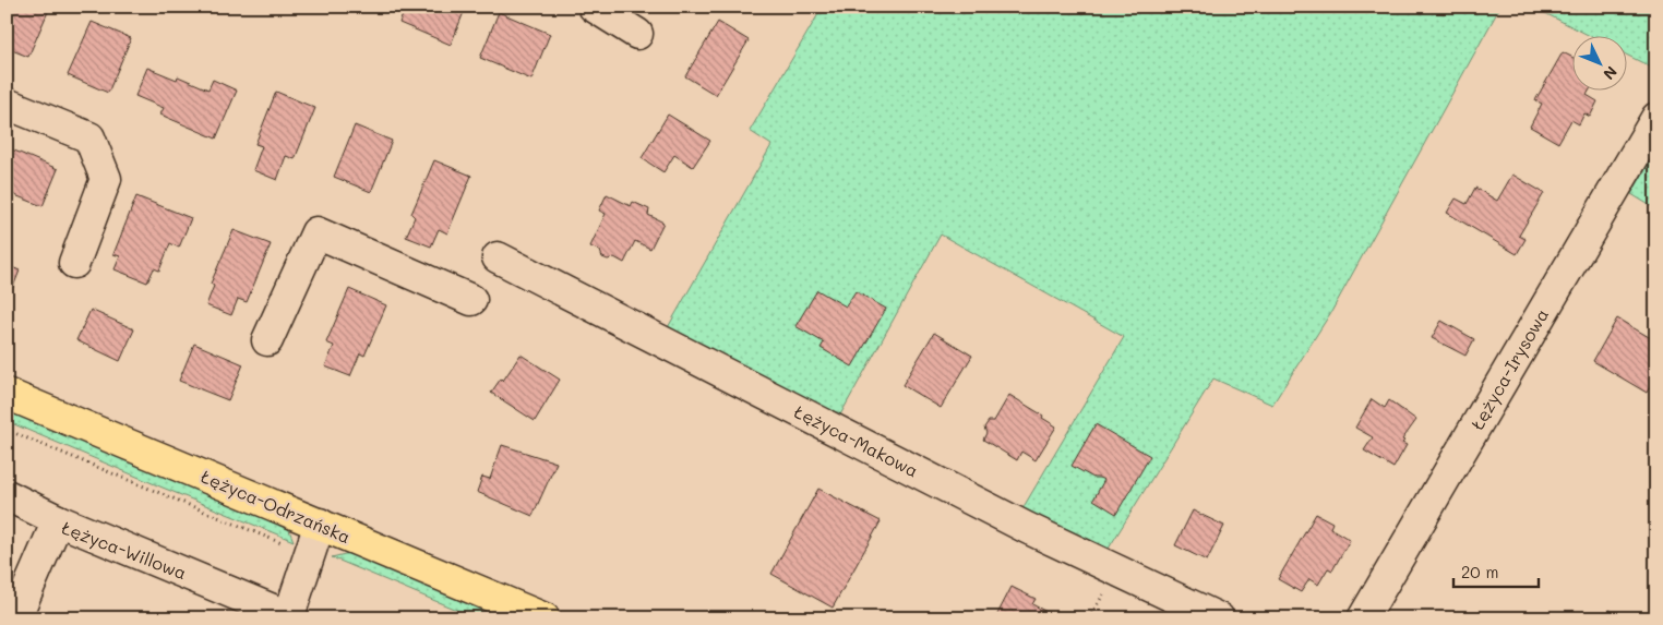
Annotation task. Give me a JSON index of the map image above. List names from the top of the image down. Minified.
{"streets":{"main road":["Łężyca-Odrzańska"],"street":["Łężyca-Irysowa","Łężyca-Makowa","Łężyca-Willowa"]},"crossings":[["Łężyca-Odrzańska","Łężyca-Willowa"]],"scale_bar":"20 m","north":"bottom right"}
